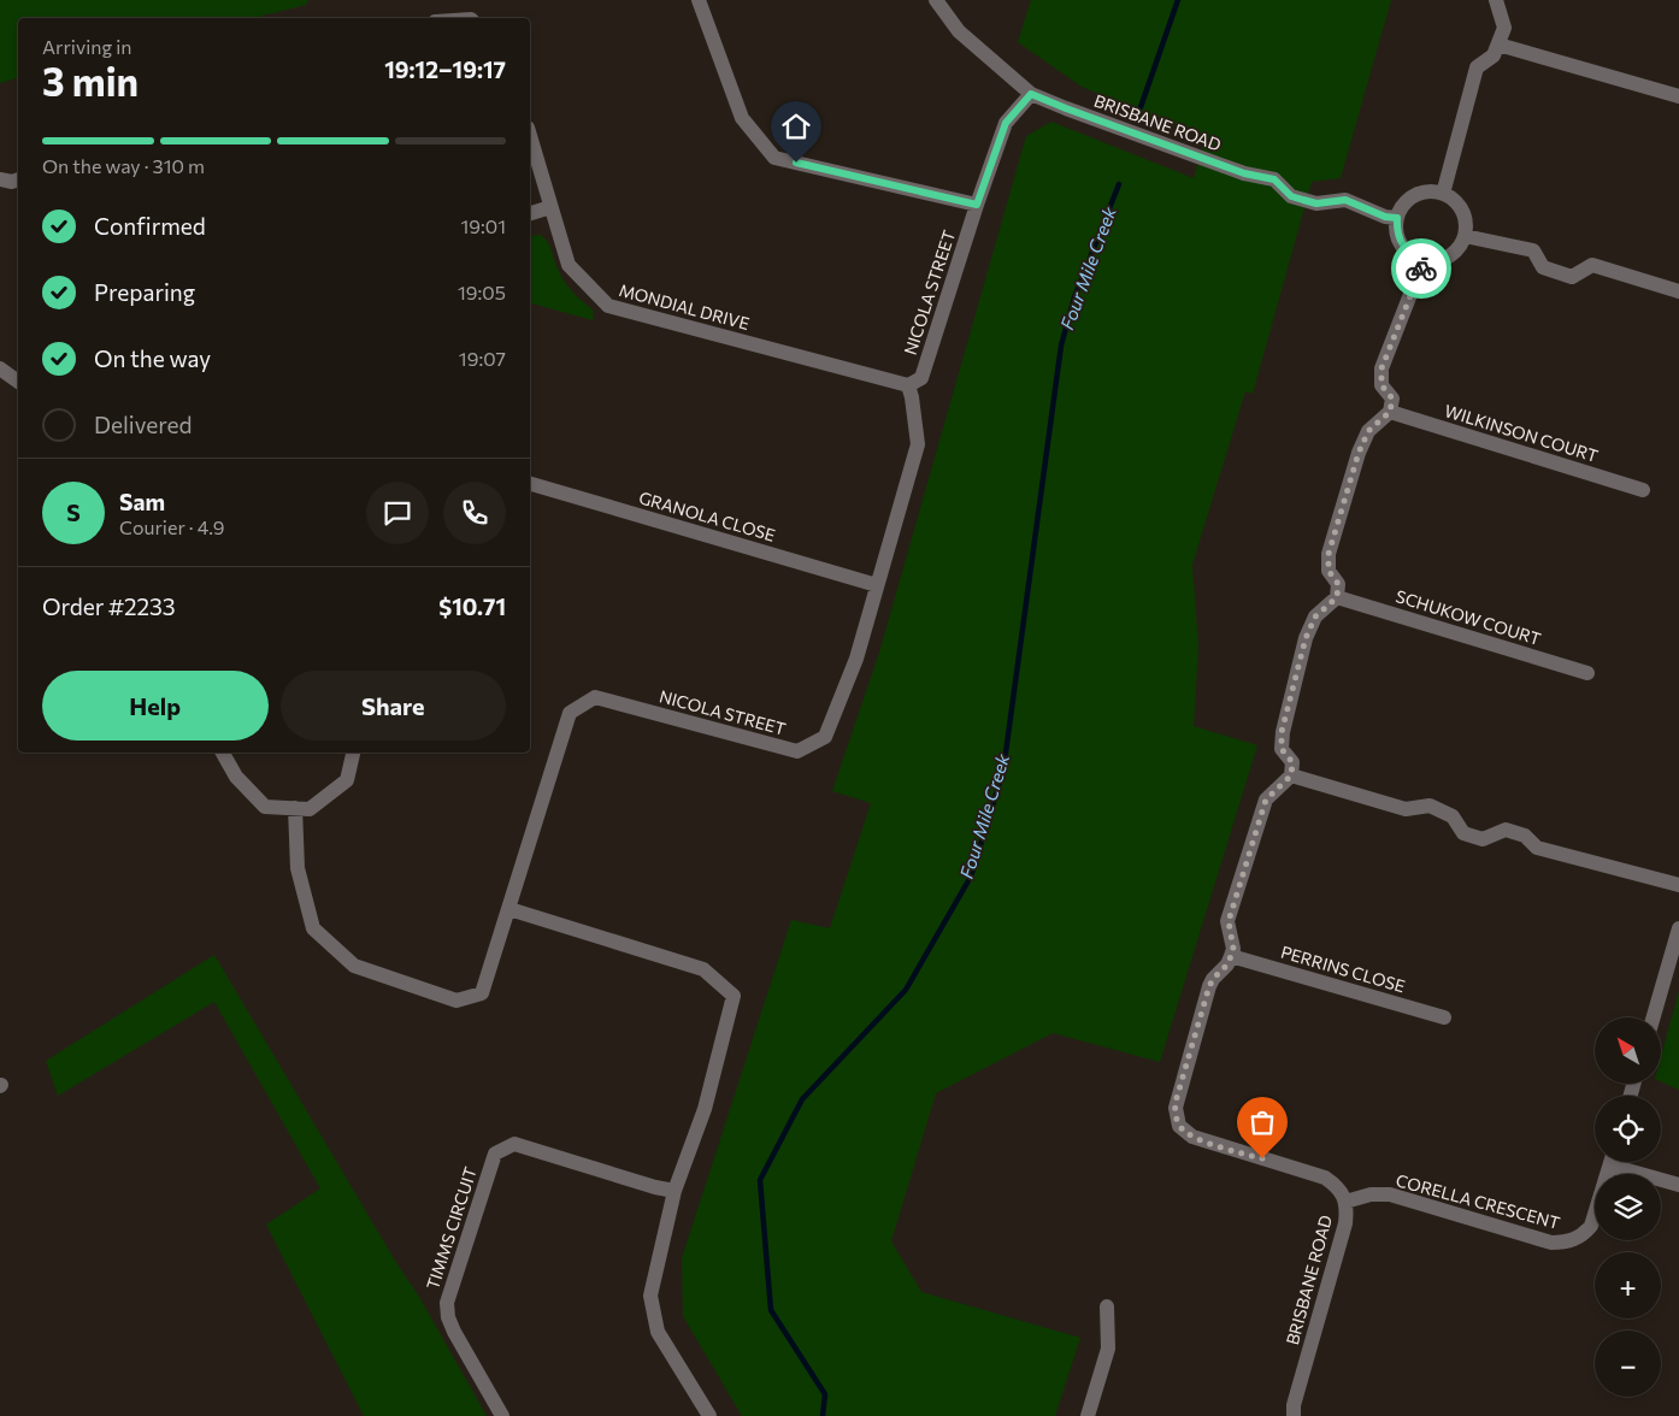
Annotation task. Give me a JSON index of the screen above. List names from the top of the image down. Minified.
{"streets":{"street":["BRISBANE ROAD","NICOLA STREET","MONDIAL DRIVE","WILKINSON COURT","GRANOLA CLOSE","SCHUKOW COURT","PERRINS CLOSE","CORELLA CRESCENT","TIMMS CIRCUIT"]},"crossings":[["BRISBANE ROAD","NICOLA STREET"],["BRISBANE ROAD","PERRINS CLOSE"],["BRISBANE ROAD","CORELLA CRESCENT"],["NICOLA STREET","MONDIAL DRIVE"],["NICOLA STREET","GRANOLA CLOSE"]],"water":["Four Mile Creek"],"north":"top left","page":{"heading":["3 min","Arriving in","19:12–19:17"],"panel":["Sam","Courier · 4.9","Order #2233","$10.71"],"bar":"On the way · 310 m","list":[["Confirmed","19:01"],["Preparing","19:05"],["On the way","19:07"],"Delivered"],"round":"S","buttons":["Help","Share"],"map_buttons":["+","−"]}}
